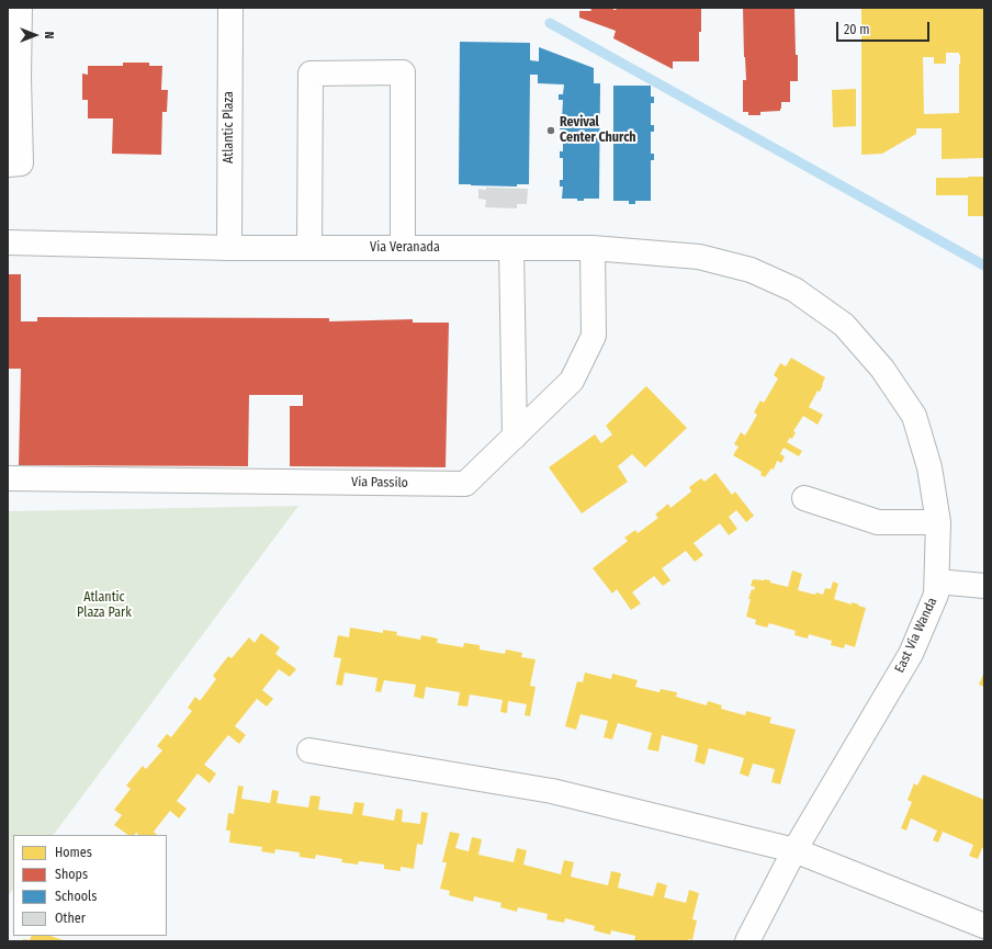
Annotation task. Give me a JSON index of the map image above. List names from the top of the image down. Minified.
{"streets":{"street":["Atlantic Plaza","Via Veranada","Via Passilo","East Via Wanda"]},"crossings":[["Atlantic Plaza","Via Veranada"],["Via Veranada","Via Passilo"],["Via Veranada","East Via Wanda"]],"parks":["Atlantic Plaza Park"],"places":["Revival Center Church"],"legend":["Homes","Shops","Schools","Other"],"scale_bar":"20 m","north":"right"}
